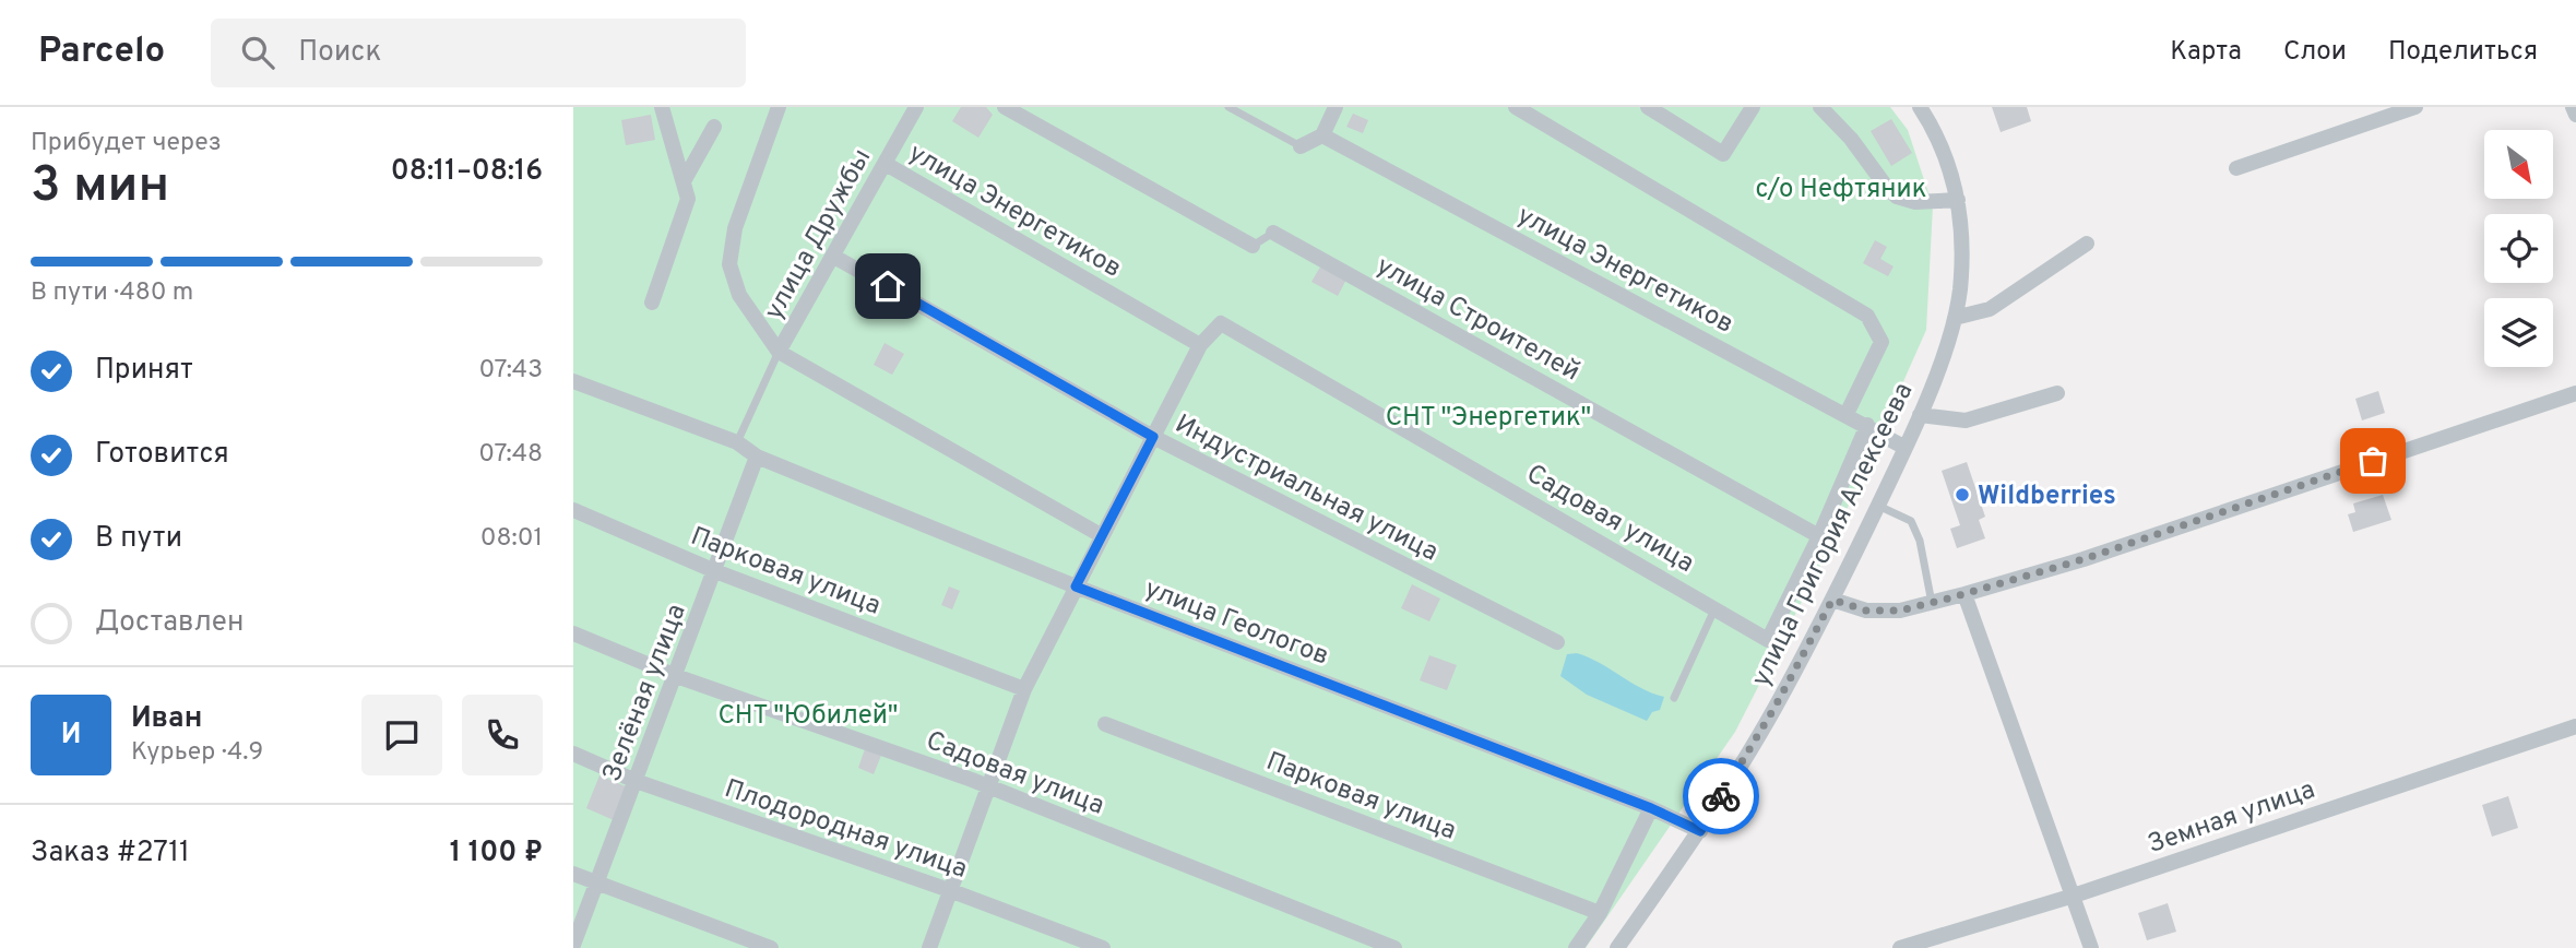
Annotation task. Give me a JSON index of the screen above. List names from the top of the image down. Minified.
{"streets":{"street":["улица Энергетиков","улица Дружбы","улица Строителей","Индустриальная улица","Садовая улица","улица Григория Алексеева","Парковая улица","улица Геологов","Зелёная улица","Земная улица","Плодородная улица"]},"crossings":[["улица Энергетиков","улица Дружбы"],["улица Энергетиков","Индустриальная улица"],["улица Энергетиков","Садовая улица"],["улица Энергетиков","улица Григория Алексеева"],["улица Строителей","Садовая улица"],["Индустриальная улица","Садовая улица"],["Садовая улица","Зелёная улица"],["улица Григория Алексеева","улица Геологов"],["Парковая улица","Зелёная улица"],["улица Геологов","Зелёная улица"],["Зелёная улица","Плодородная улица"]],"parks":["с/о Нефтяник","СНТ \"Энергетик\"","СНТ \"Юбилей\""],"places":["Wildberries"],"north":"bottom right","page":{"header":"Parcelo","search":"Поиск","nav":["Карта","Слои","Поделиться"],"heading":["3 мин","Прибудет через","08:11–08:16"],"panel":["Иван","Курьер · 4.9","Заказ #2711","1 100 ₽"],"bar":"В пути · 480 m","list":[["Принят","07:43"],["Готовится","07:48"],["В пути","08:01"],"Доставлен"],"round":"И"}}
